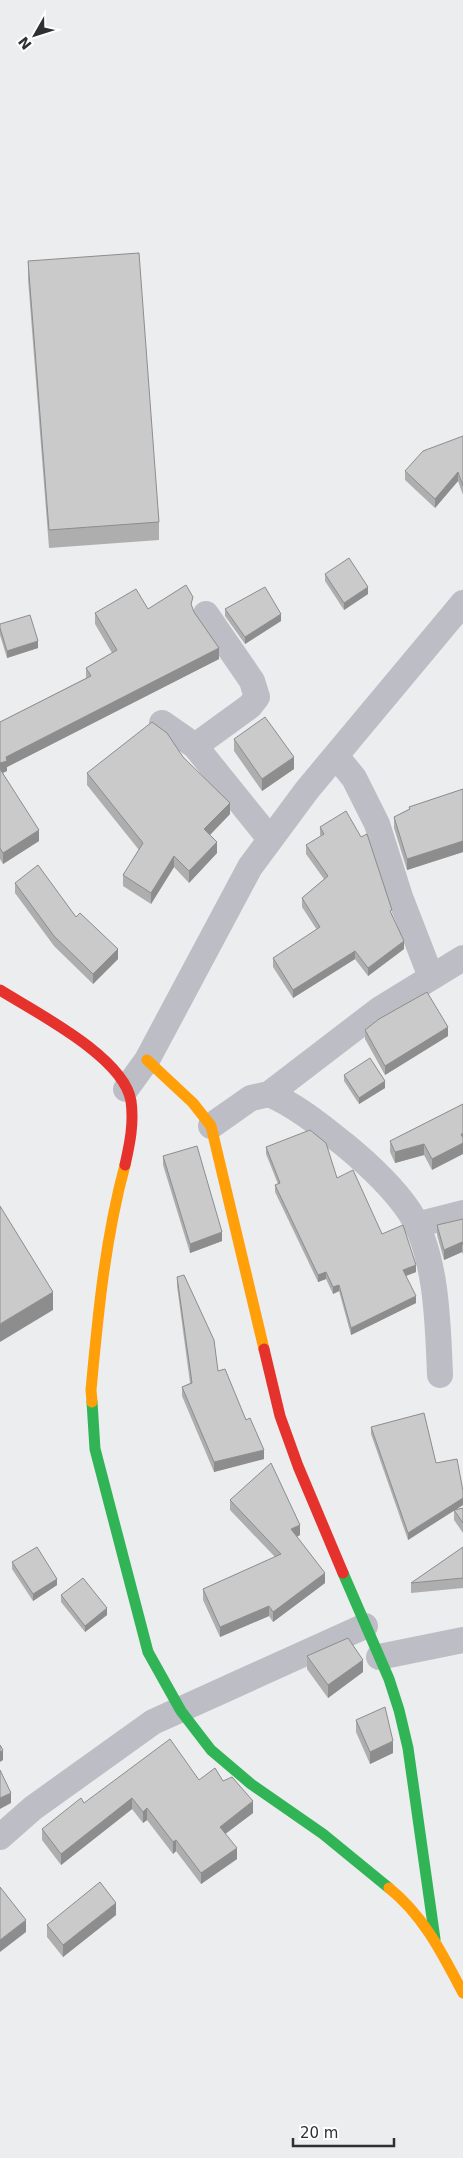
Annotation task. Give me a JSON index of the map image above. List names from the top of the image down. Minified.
{"scale_bar":"20 m","north":"bottom left"}
